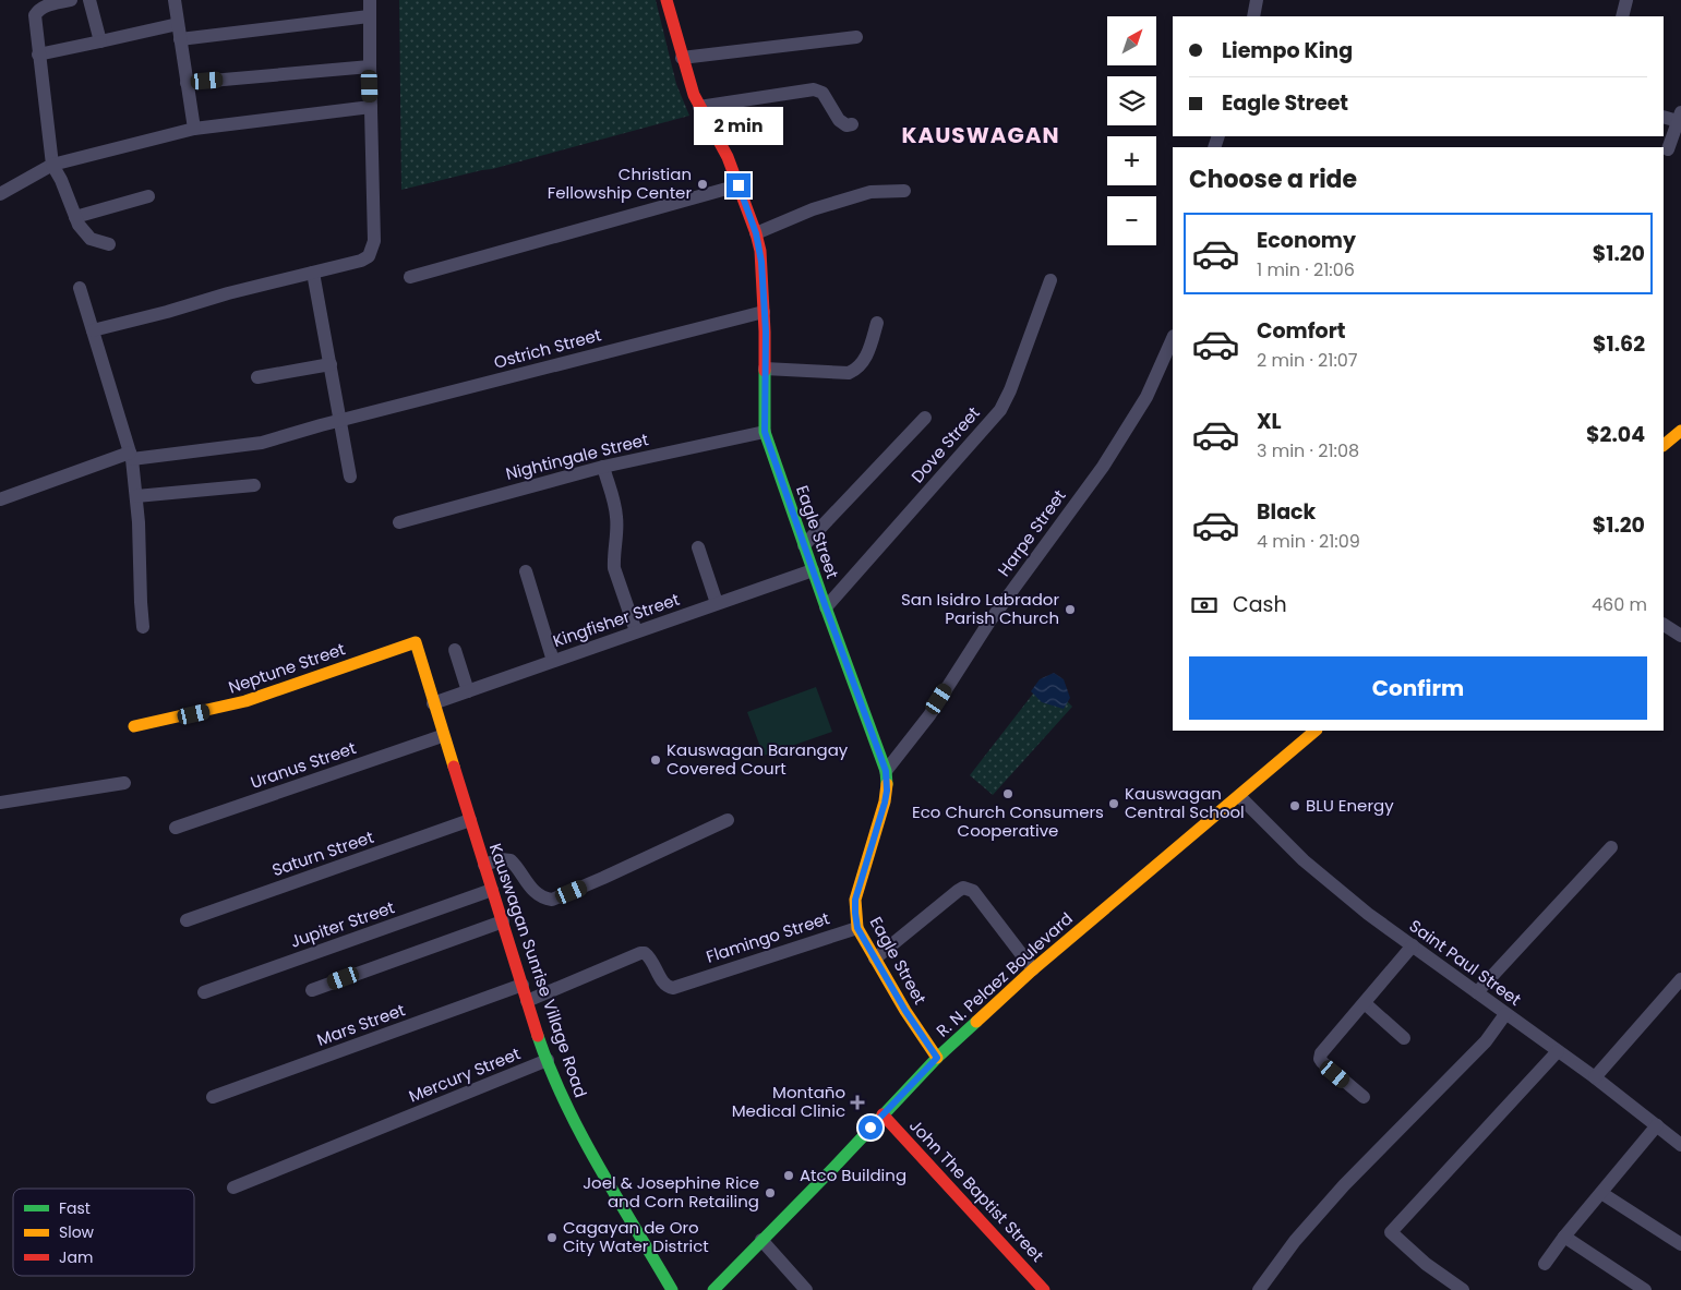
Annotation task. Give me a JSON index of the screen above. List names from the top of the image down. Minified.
{"streets":{"street":["Ostrich Street","Dove Street","Nightingale Street","Eagle Street","Harpe Street","Kingfisher Street","Neptune Street","Uranus Street","Saturn Street","Jupiter Street","Flamingo Street","Saint Paul Street","Kauswagan Sunrise Village Road","R. N. Pelaez Boulevard","Mars Street","Mercury Street","John The Baptist Street"]},"crossings":[["Ostrich Street","Eagle Street"],["Dove Street","Eagle Street"],["Nightingale Street","Eagle Street"],["Eagle Street","Harpe Street"],["Eagle Street","Kingfisher Street"],["Eagle Street","Flamingo Street"],["Eagle Street","R. N. Pelaez Boulevard"],["Kingfisher Street","Kauswagan Sunrise Village Road"],["Neptune Street","Kauswagan Sunrise Village Road"],["Uranus Street","Kauswagan Sunrise Village Road"],["Saturn Street","Kauswagan Sunrise Village Road"],["Jupiter Street","Kauswagan Sunrise Village Road"],["Flamingo Street","Kauswagan Sunrise Village Road"],["Saint Paul Street","R. N. Pelaez Boulevard"],["Kauswagan Sunrise Village Road","Mars Street"],["Kauswagan Sunrise Village Road","Mercury Street"],["R. N. Pelaez Boulevard","John The Baptist Street"]],"districts":["KAUSWAGAN"],"places":{"other":["Christian Fellowship Center","San Isidro Labrador Parish Church","Kauswagan Barangay Covered Court","Eco Church Consumers Cooperative","Kauswagan Central School","BLU Energy","Atco Building","Joel & Josephine Rice and Corn Retailing","Cagayan de Oro City Water District"],"health":["Montaño Medical Clinic"]},"legend":["Fast","Slow","Jam"],"north":"top right","page":{"map_buttons":["+","−"],"banner":["Liempo King","Eagle Street"],"bubble":"2 min","heading":"Choose a ride","list":[{"name":"Economy","note":"1 min · 21:06","value":"$1.20"},{"name":"Comfort","note":"2 min · 21:07","value":"$1.62"},{"name":"XL","note":"3 min · 21:08","value":"$2.04"},{"name":"Black","note":"4 min · 21:09","value":"$1.20"}],"pay":["Cash","460 m"],"buttons":"Confirm"}}
